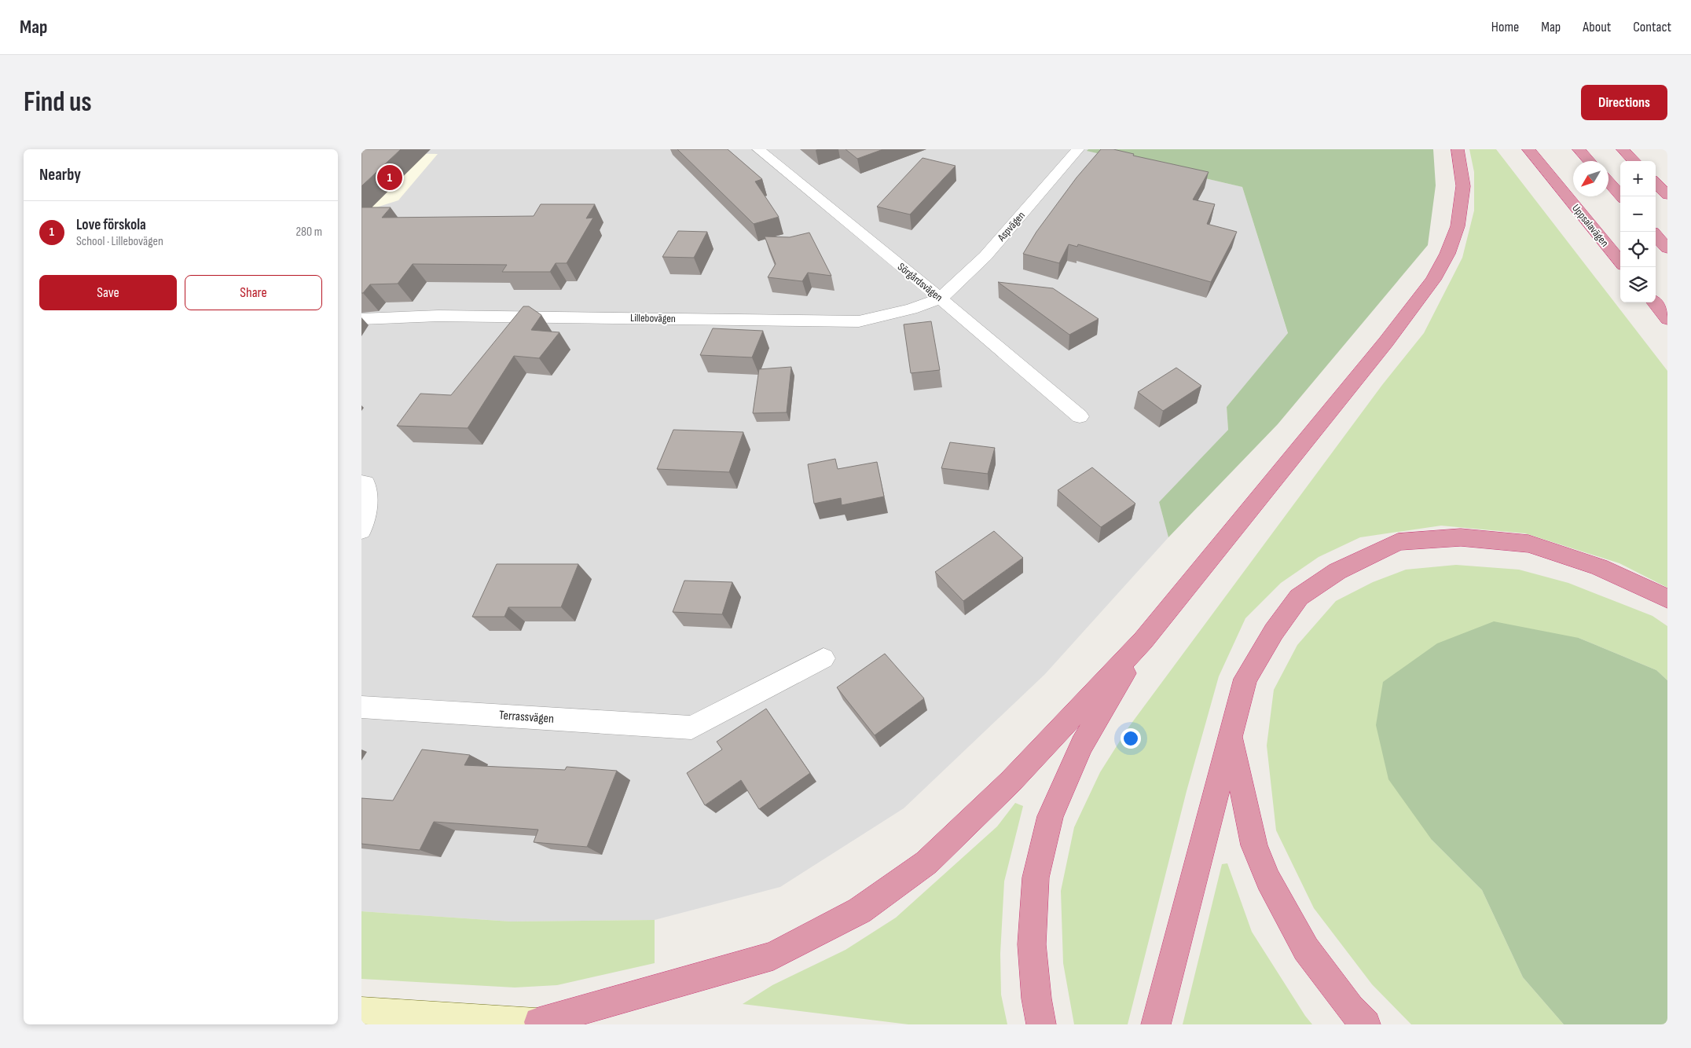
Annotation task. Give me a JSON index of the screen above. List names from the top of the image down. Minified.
{"streets":{"highway":["Uppsalavägen"],"street":["Aspvägen","Sörgårdsvägen","Lillebovägen","Terrassvägen"]},"crossings":[["Aspvägen","Sörgårdsvägen"],["Aspvägen","Lillebovägen"],["Sörgårdsvägen","Lillebovägen"]],"north":"bottom left","page":{"header":"Map","nav":["Home","Map","About","Contact"],"buttons":["Directions",["Save","Share"]],"title":"Find us","heading":"Nearby","map_buttons":["+","−"],"pins":"1","list":[{"mark":"1","name":"Love förskola","note":"School · Lillebovägen","value":"280 m"}]}}
